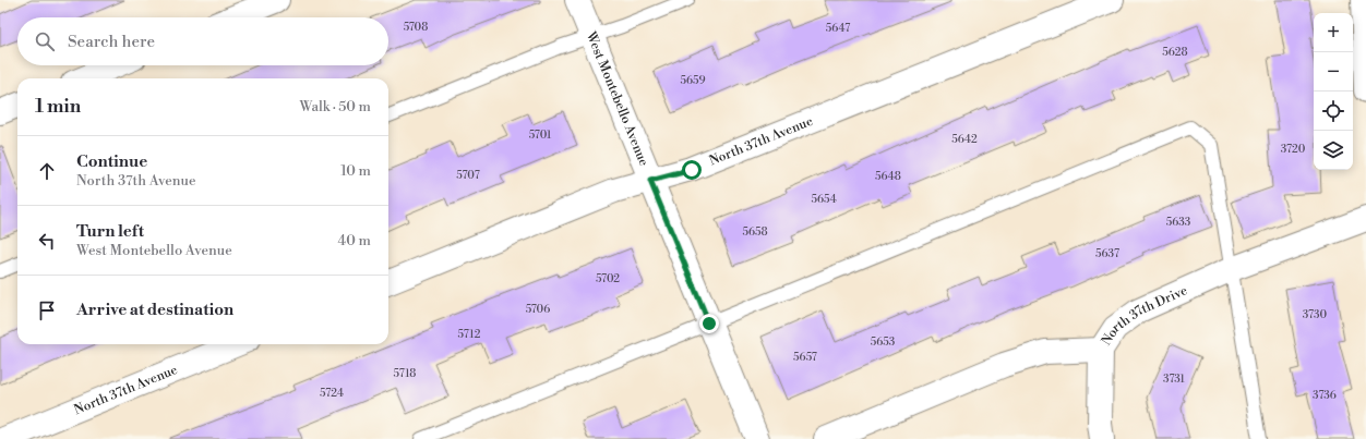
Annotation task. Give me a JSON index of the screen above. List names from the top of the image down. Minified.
{"streets":{"street":["West Montebello Avenue","North 37th Avenue","North 37th Drive"]},"crossings":[["West Montebello Avenue","North 37th Avenue"]],"house_numbers":["5708","5647","5628","5659","5701","5642","3720","5707","5648","5654","5633","5658","5637","5702","5706","3730","5712","5653","5657","5718","3731","5724","3736"],"page":{"map_buttons":["+","−"],"search":"Search here","heading":["1 min","Walk · 50 m"],"list":[["Continue","North 37th Avenue","10 m"],["Turn left","West Montebello Avenue","40 m"],"Arrive at destination"]}}
